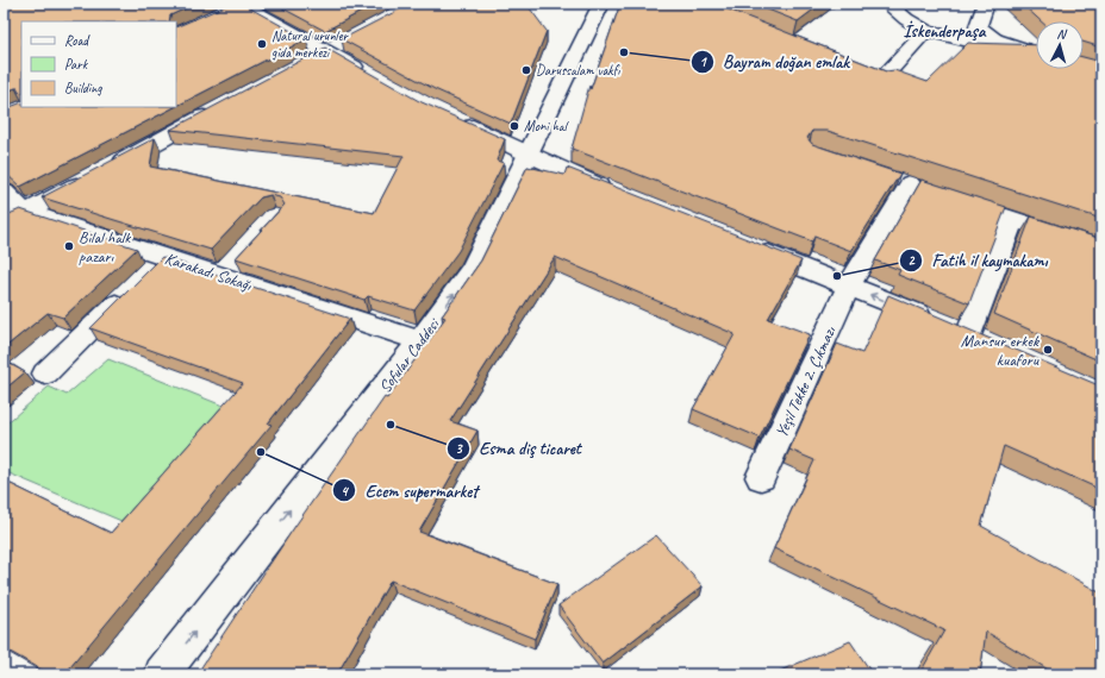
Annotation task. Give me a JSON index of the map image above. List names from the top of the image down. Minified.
{"streets":{"street":["Karakadı Sokağı","Sofular Caddesi","Yeşil Tekke 2. Çıkmazı"]},"crossings":[["Karakadı Sokağı","Sofular Caddesi"]],"one_way":["Sofular Caddesi"],"districts":["İskenderpaşa"],"places":["Natural urunler gida merkezi","Bayram doğan emlak","Darussalam vakfı","Moni hal","Bilal halk pazarı","Fatih il kaymakamı","Mansur erkek kuaforu","Esma diş ticaret","Ecem supermarket"],"legend":["Road","Park","Building"],"north":"top"}
